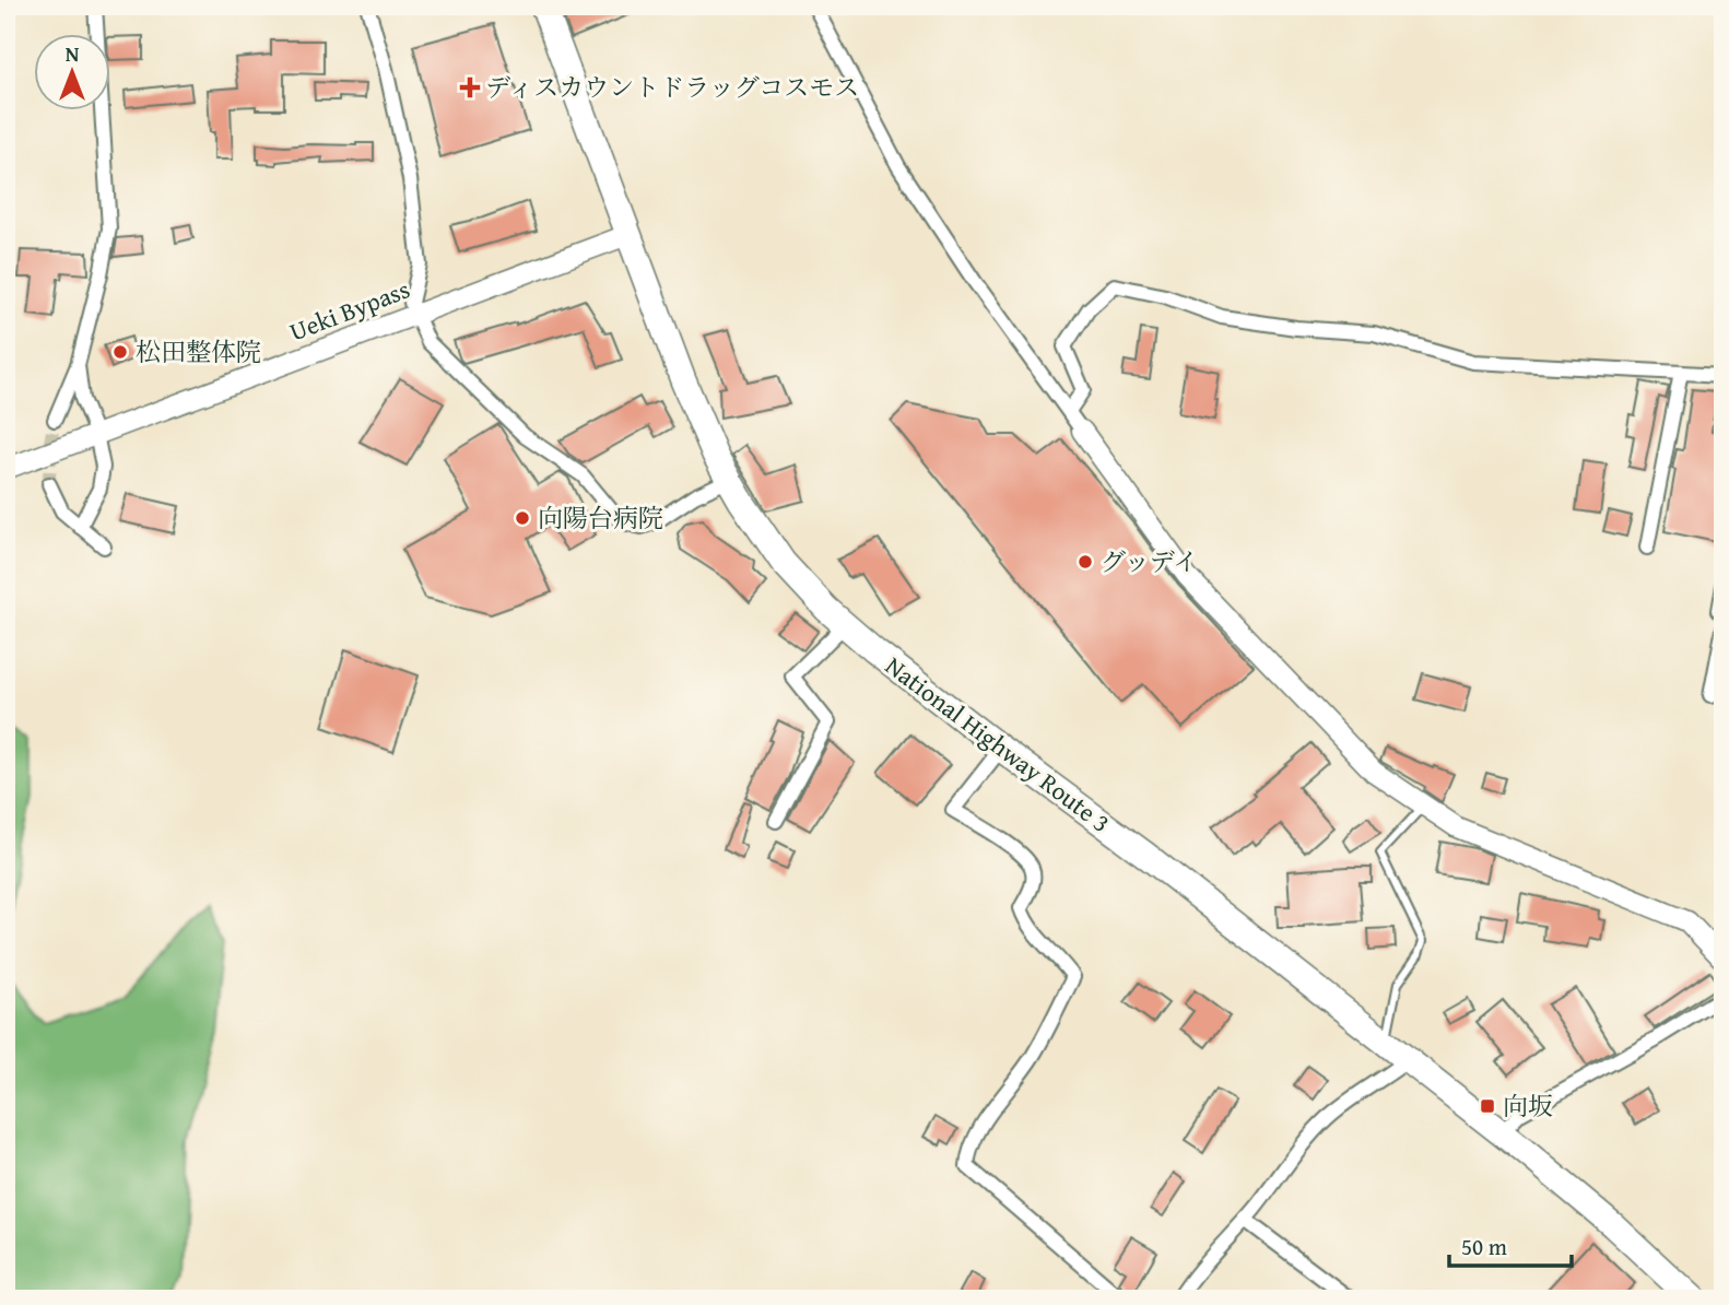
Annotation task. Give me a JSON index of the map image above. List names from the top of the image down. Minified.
{"streets":{"highway":["National Highway Route 3"],"street":["Ueki Bypass"]},"crossings":[["Ueki Bypass","National Highway Route 3"]],"places":{"health":["ディスカウントドラッグコスモス"],"other":["松田整体院","向陽台病院","グッデイ"],"transit":["向坂"]},"scale_bar":"50 m","north":"top"}
